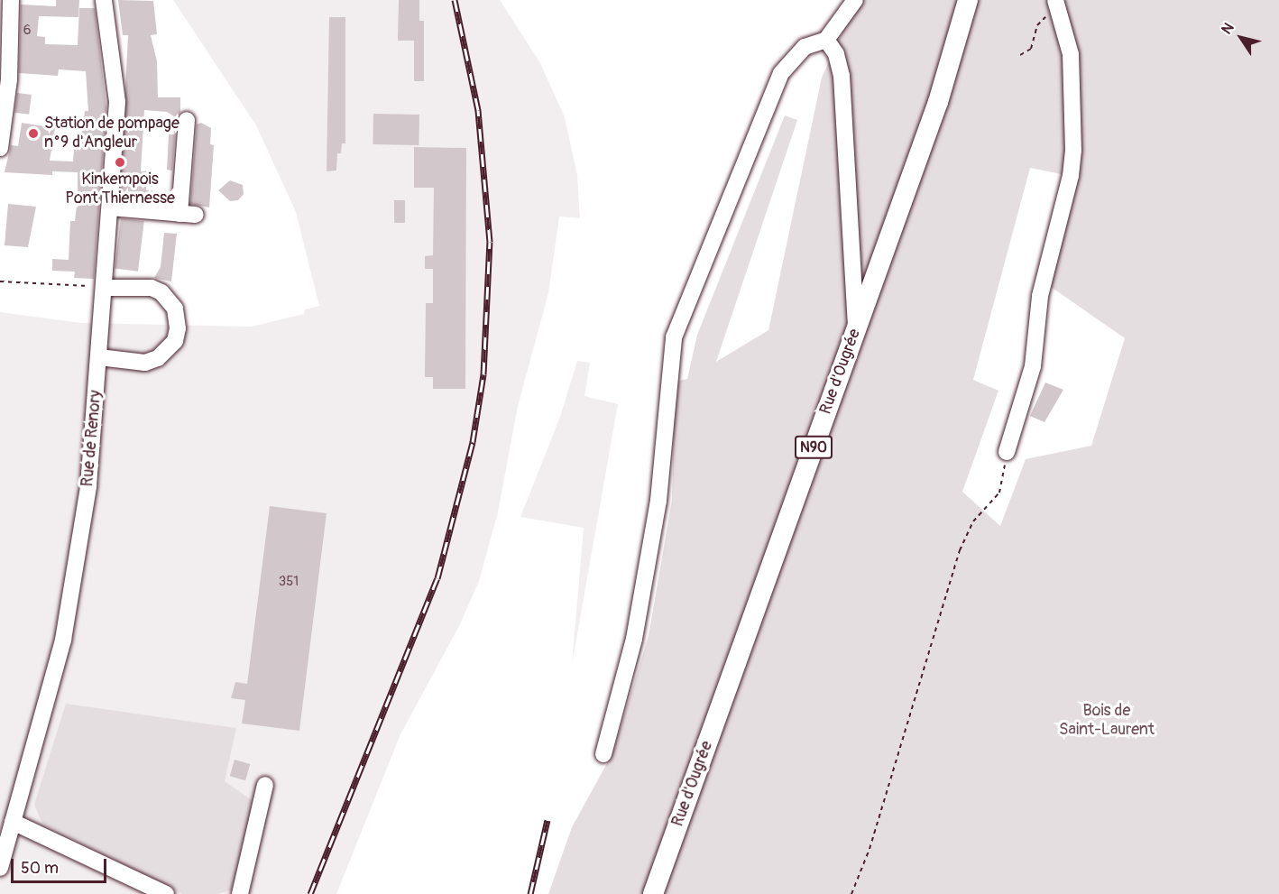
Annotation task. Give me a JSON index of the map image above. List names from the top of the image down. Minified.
{"streets":{"main road":["Rue d'Ougrée","N90"],"street":["Rue de Renory"]},"parks":["Bois de Saint-Laurent"],"places":["Station de pompage n°9 d'Angleur","Kinkempois Pont Thiernesse"],"house_numbers":["6","351"],"scale_bar":"50 m","north":"top left"}
